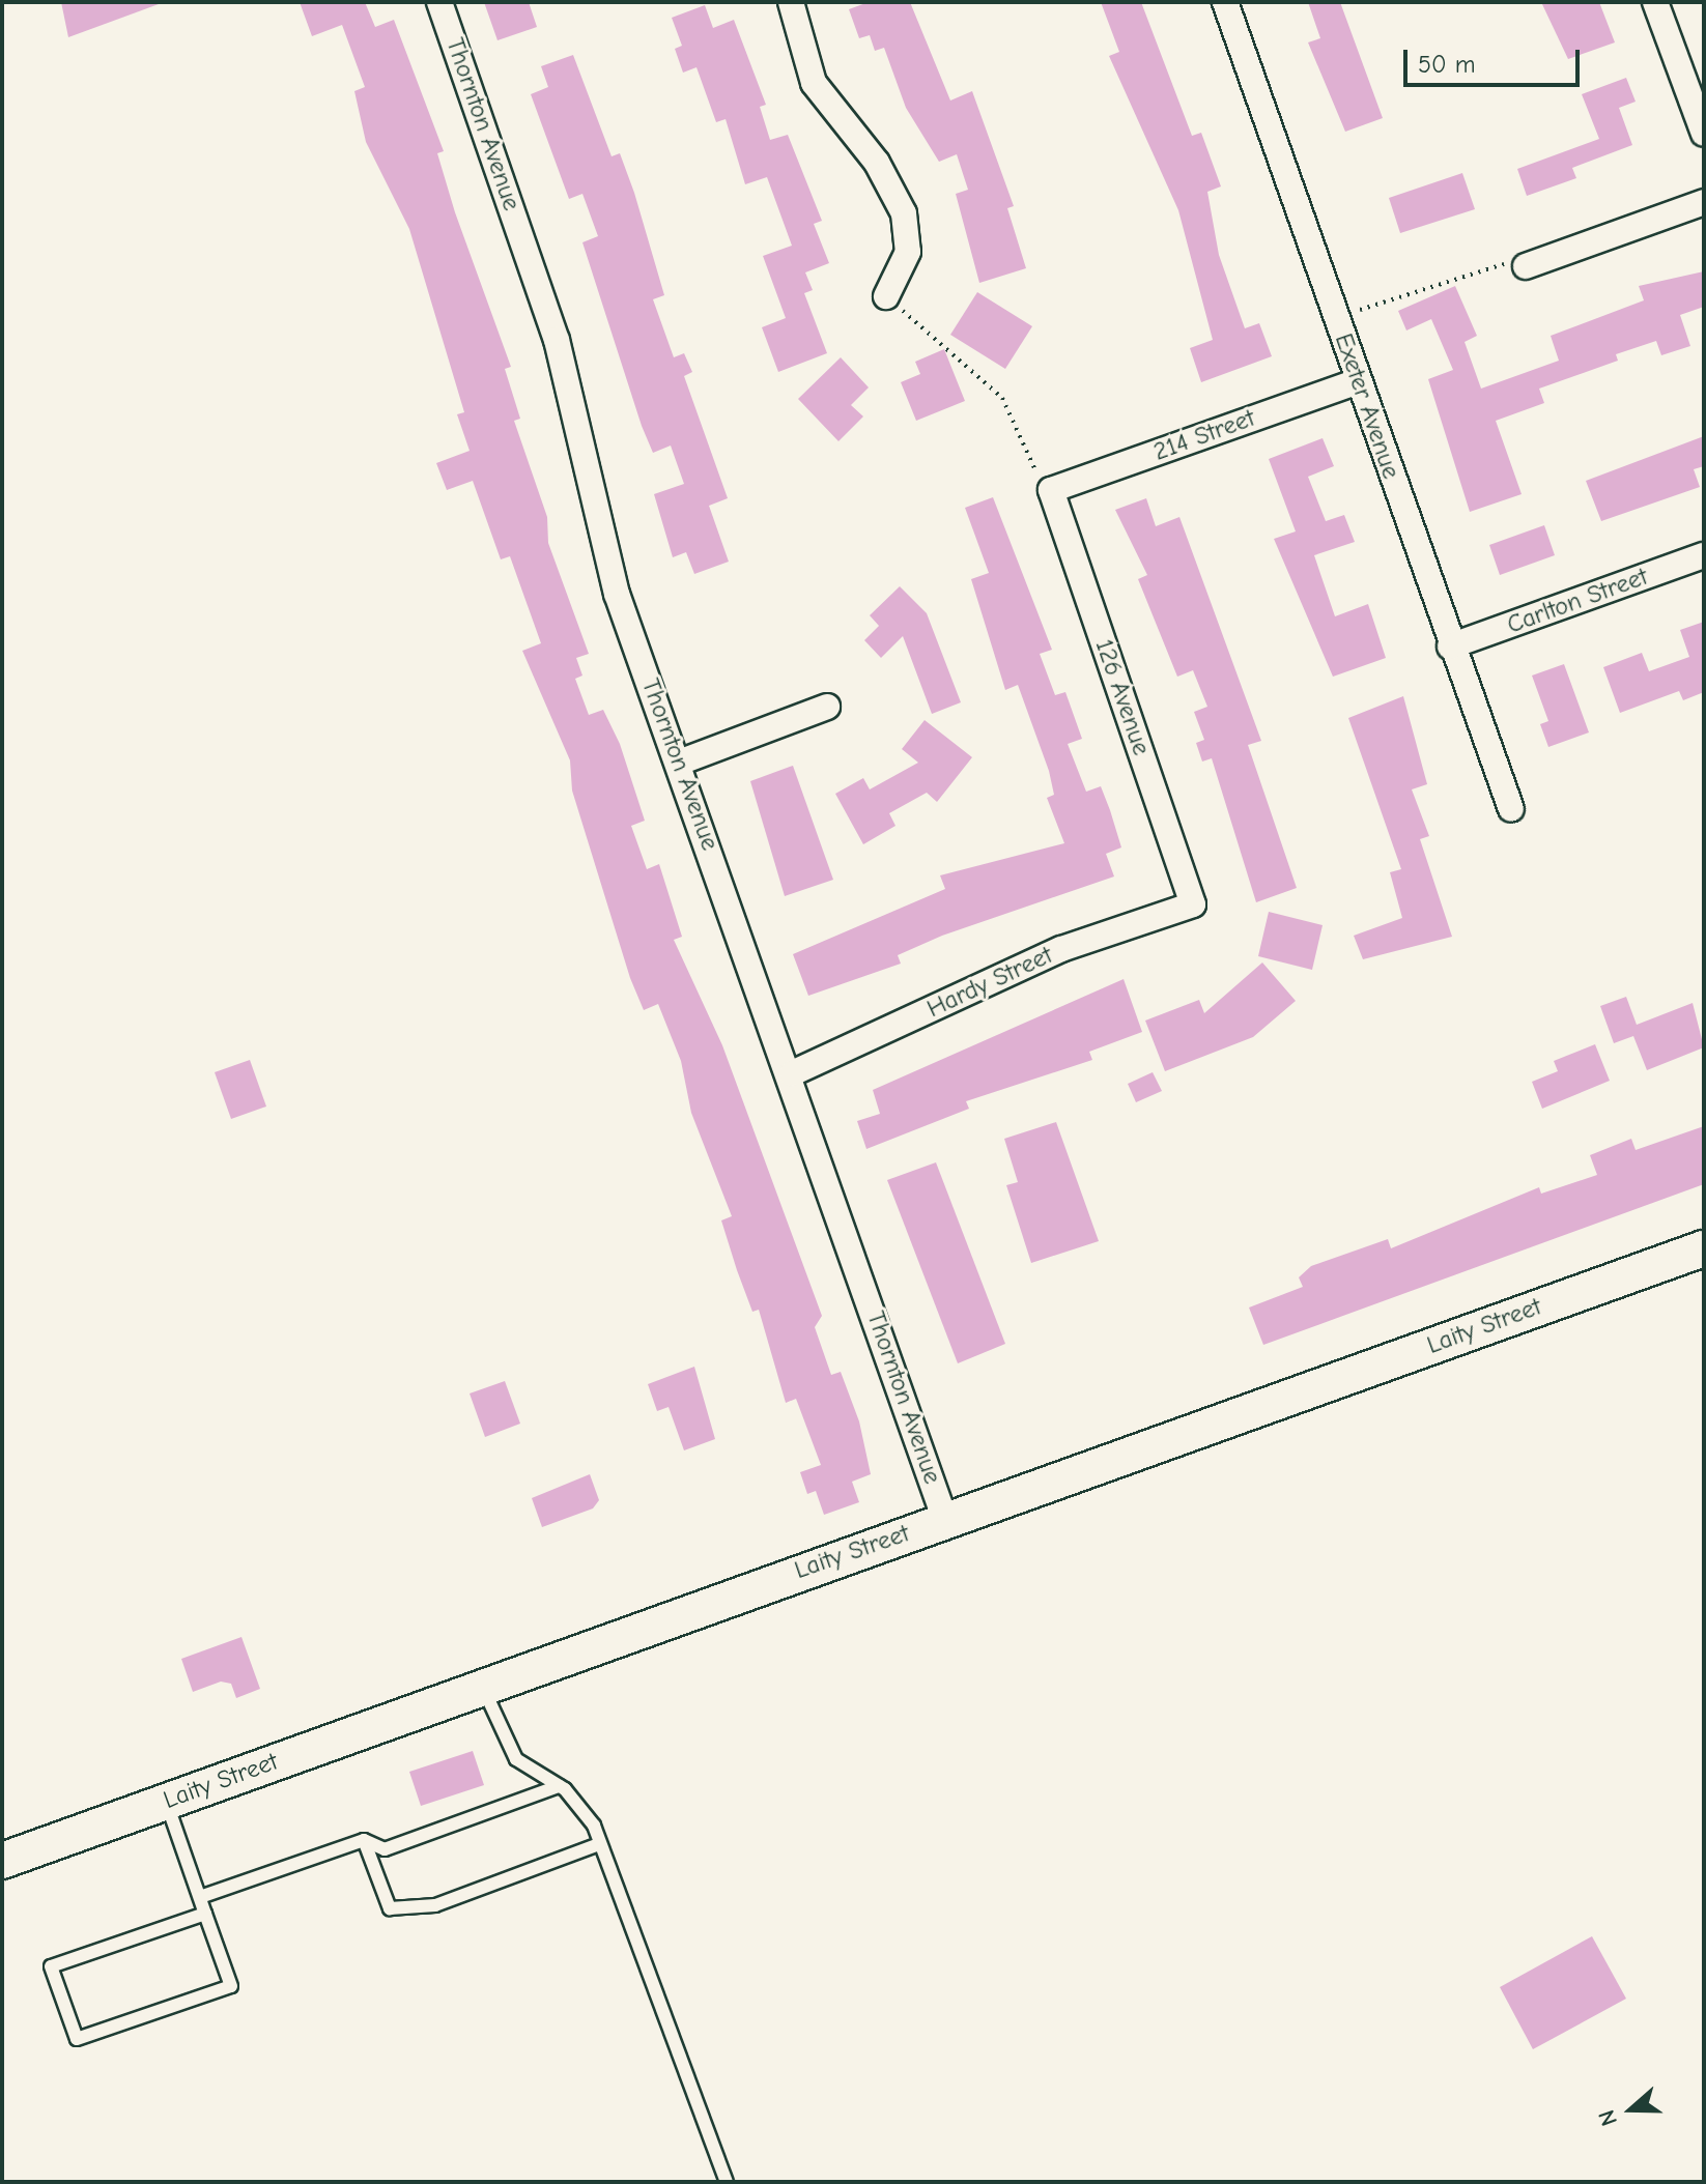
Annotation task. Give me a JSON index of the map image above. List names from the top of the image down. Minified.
{"streets":{"street":["Thornton Avenue","Exeter Avenue","214 Street","Carlton Street","126 Avenue","Hardy Street","Laity Street"]},"crossings":[["Thornton Avenue","Hardy Street"],["Thornton Avenue","Laity Street"],["Exeter Avenue","214 Street"],["Exeter Avenue","Carlton Street"],["214 Street","126 Avenue"],["126 Avenue","Hardy Street"]],"scale_bar":"50 m","north":"left"}
